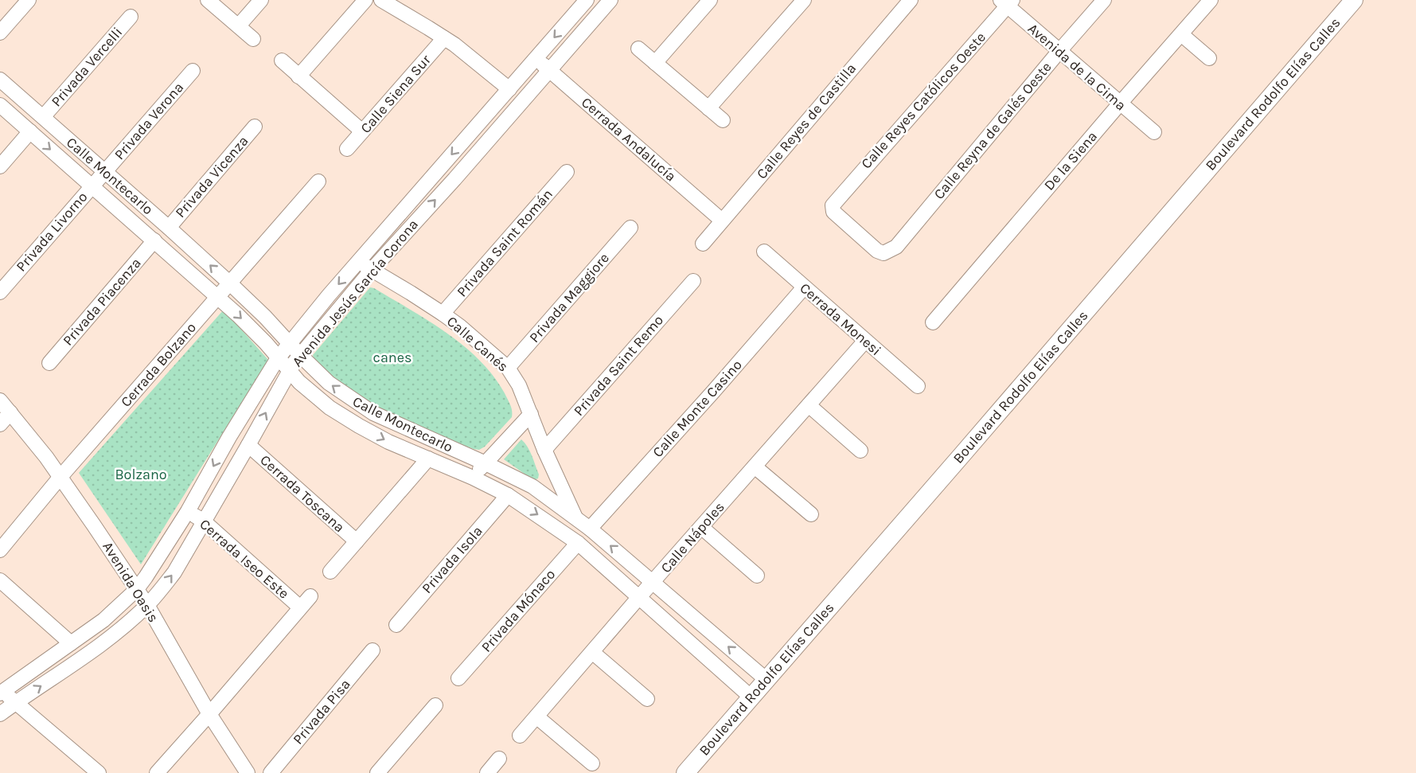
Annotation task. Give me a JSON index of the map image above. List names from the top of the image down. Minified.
{"streets":{"main road":["Boulevard Rodolfo Elías Calles"],"street":["Privada Vercelli","Avenida de la Cima","Calle Siena Sur","Calle Reyes Católicos Oeste","Privada Verona","Calle Reyes de Castilla","Calle Reyna de Galés Oeste","Cerrada Andalucía","De la Siena","Calle Montecarlo","Privada Vicenza","Privada Livorno","Privada Saint Román","Avenida Jesús García Corona","Privada Maggiore","Privada Piacenza","Cerrada Monesi","Calle Canés","Cerrada Bolzano","Privada Saint Remo","Calle Monte Casino","Cerrada Toscana","Calle Nápoles","Cerrada Iseo Este","Privada Isola","Avenida Oasis","Privada Mónaco","Privada Pisa"]},"crossings":[["Privada Vercelli","Calle Montecarlo"],["Avenida de la Cima","Calle Reyes Católicos Oeste"],["Avenida de la Cima","Calle Reyna de Galés Oeste"],["Avenida de la Cima","De la Siena"],["Boulevard Rodolfo Elías Calles","Calle Montecarlo"],["Calle Reyes Católicos Oeste","Calle Reyna de Galés Oeste"],["Privada Verona","Calle Montecarlo"],["Privada Verona","Privada Livorno"],["Calle Reyes de Castilla","Cerrada Andalucía"],["Cerrada Andalucía","Avenida Jesús García Corona"],["Calle Montecarlo","Privada Vicenza"],["Calle Montecarlo","Privada Livorno"],["Calle Montecarlo","Avenida Jesús García Corona"],["Calle Montecarlo","Privada Piacenza"],["Calle Montecarlo","Calle Canés"],["Calle Montecarlo","Cerrada Bolzano"],["Calle Montecarlo","Calle Monte Casino"],["Calle Montecarlo","Cerrada Toscana"],["Calle Montecarlo","Calle Nápoles"],["Calle Montecarlo","Privada Isola"],["Calle Montecarlo","Privada Mónaco"],["Privada Saint Román","Calle Canés"],["Avenida Jesús García Corona","Calle Canés"],["Avenida Jesús García Corona","Cerrada Toscana"],["Avenida Jesús García Corona","Cerrada Iseo Este"],["Avenida Jesús García Corona","Avenida Oasis"],["Privada Maggiore","Calle Canés"],["Cerrada Monesi","Calle Monte Casino"],["Cerrada Monesi","Calle Nápoles"],["Calle Canés","Privada Saint Remo"],["Cerrada Bolzano","Avenida Oasis"],["Cerrada Iseo Este","Avenida Oasis"]],"parks":["canes","Bolzano"]}
